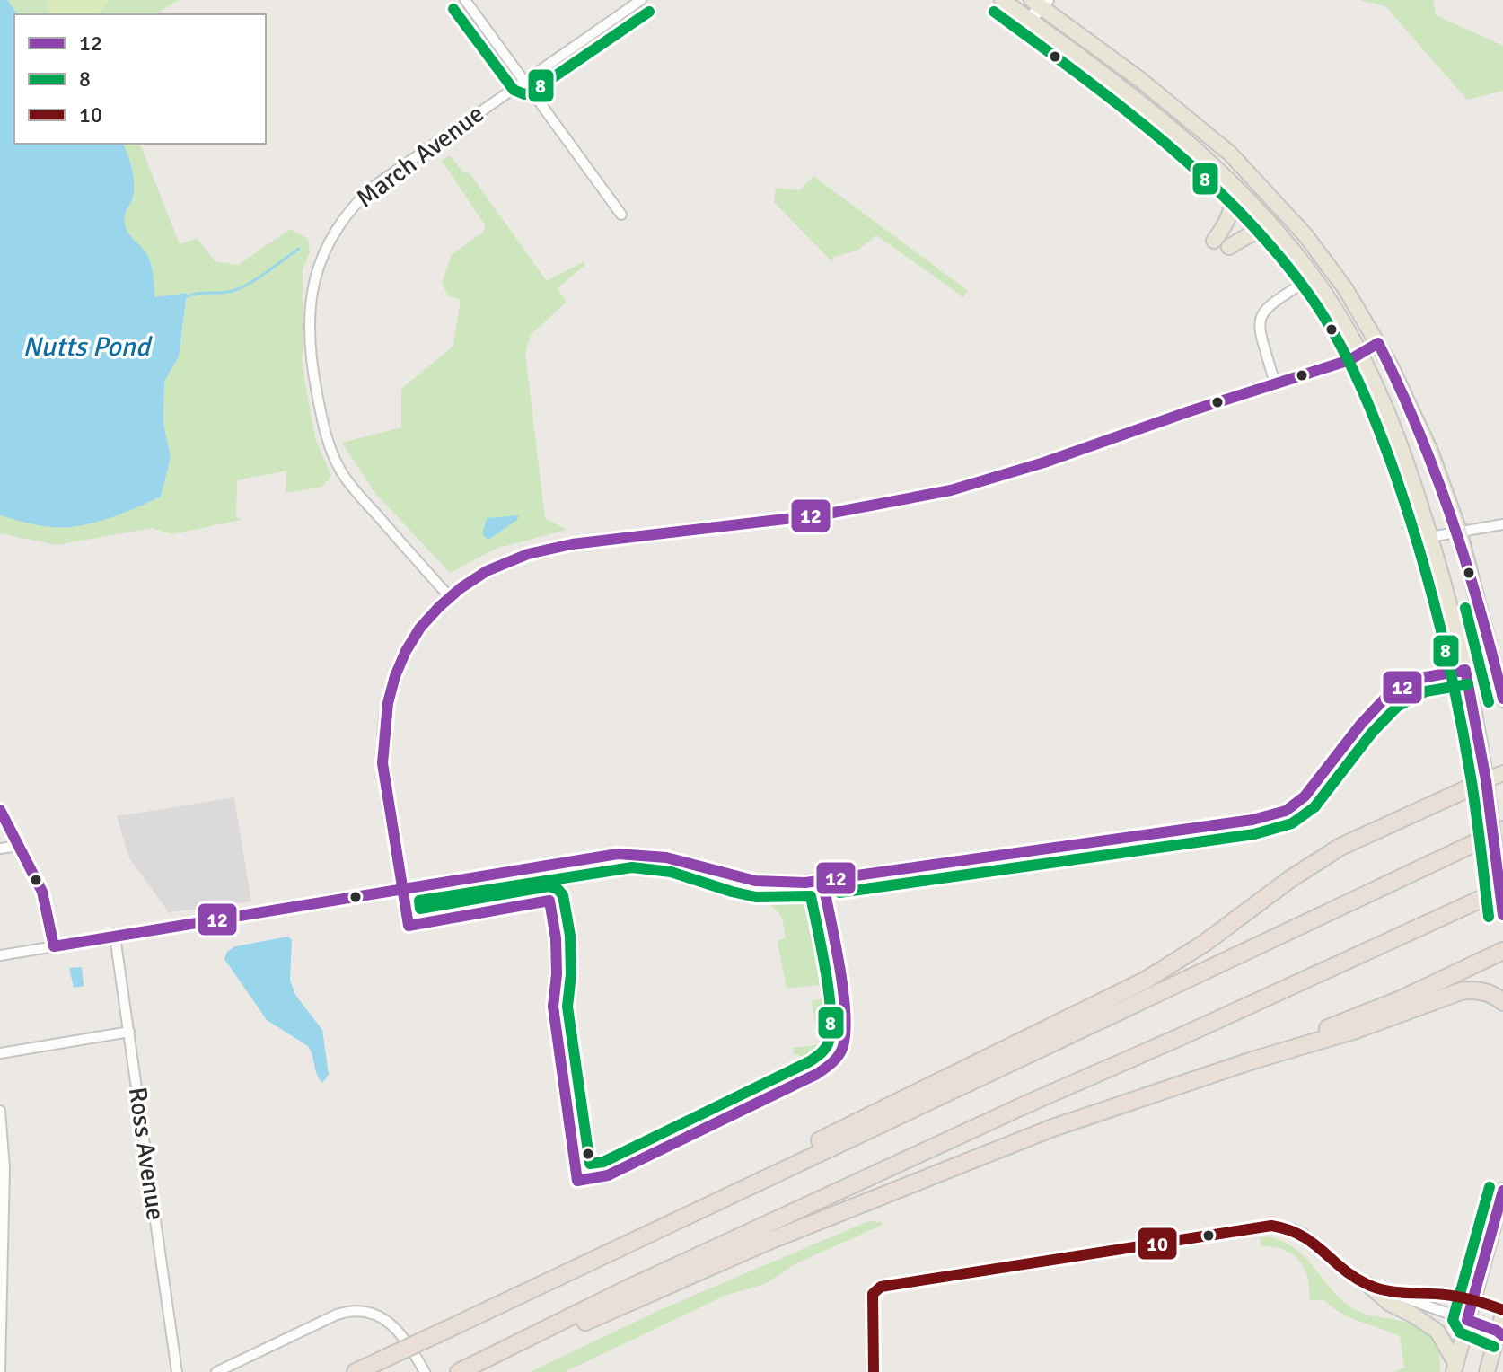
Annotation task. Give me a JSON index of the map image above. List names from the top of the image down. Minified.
{"streets":{"street":["March Avenue","Ross Avenue"]},"water":["Nutts Pond"],"lines":["transit line 8","transit line 12","transit line 10"],"legend":["12","8","10"]}
